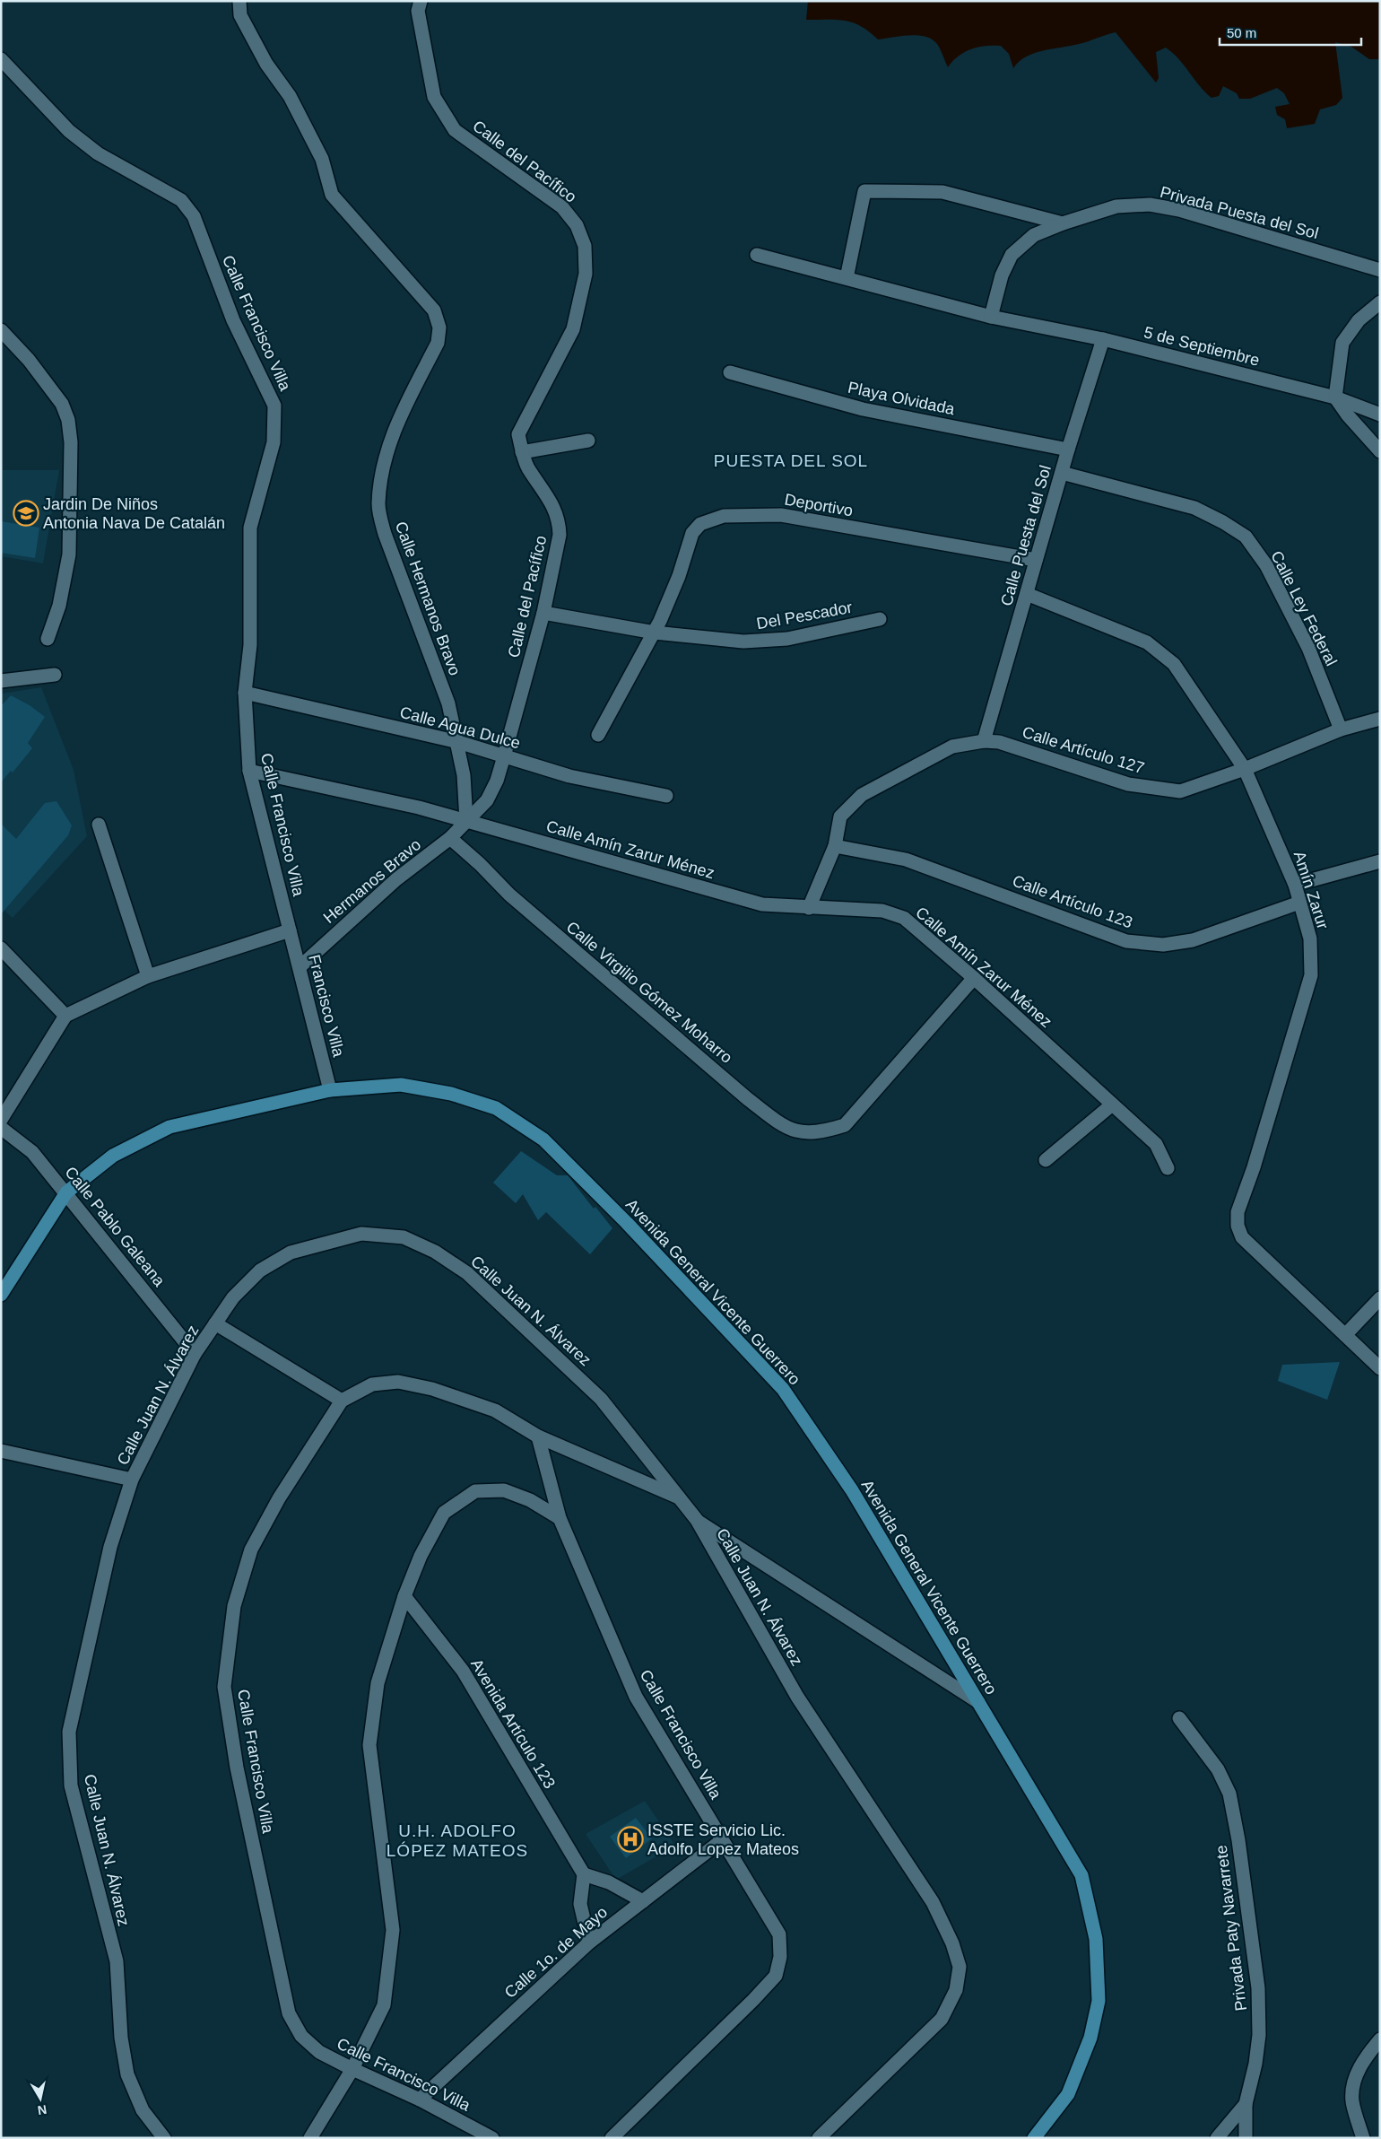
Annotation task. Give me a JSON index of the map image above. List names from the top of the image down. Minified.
{"streets":{"street":["Calle del Pacífico","Privada Puesta del Sol","Calle Francisco Villa","5 de Septiembre","Playa Olvidada","Deportivo","Calle Puesta del Sol","Calle Hermanos Bravo","Calle Ley Federal","Del Pescador","Calle Agua Dulce","Calle Artículo 127","Calle Amín Zarur Ménez","Hermanos Bravo","Amín Zarur","Calle Artículo 123","Calle Virgilio Gómez Moharro","Francisco Villa","Calle Pablo Galeana","Avenida General Vicente Guerrero","Calle Juan N. Álvarez","Avenida Artículo 123","Privada Paty Navarrete","Calle 1o. de Mayo"]},"crossings":[["Calle del Pacífico","Calle Hermanos Bravo"],["Calle del Pacífico","Calle Agua Dulce"],["Calle del Pacífico","Calle Amín Zarur Ménez"],["Calle del Pacífico","Hermanos Bravo"],["Calle Francisco Villa","Calle Agua Dulce"],["Calle Francisco Villa","Calle Amín Zarur Ménez"],["Calle Francisco Villa","Francisco Villa"],["Calle Francisco Villa","Calle Juan N. Álvarez"],["Calle Francisco Villa","Calle 1o. de Mayo"],["5 de Septiembre","Calle Puesta del Sol"],["Playa Olvidada","Calle Puesta del Sol"],["Deportivo","Calle Puesta del Sol"],["Deportivo","Del Pescador"],["Calle Puesta del Sol","Calle Ley Federal"],["Calle Puesta del Sol","Calle Artículo 127"],["Calle Puesta del Sol","Amín Zarur"],["Calle Hermanos Bravo","Calle Agua Dulce"],["Calle Hermanos Bravo","Calle Amín Zarur Ménez"],["Calle Hermanos Bravo","Hermanos Bravo"],["Calle Ley Federal","Calle Artículo 127"],["Calle Artículo 127","Amín Zarur"],["Calle Artículo 127","Calle Artículo 123"],["Calle Amín Zarur Ménez","Hermanos Bravo"],["Calle Amín Zarur Ménez","Calle Virgilio Gómez Moharro"],["Hermanos Bravo","Calle Virgilio Gómez Moharro"],["Hermanos Bravo","Francisco Villa"],["Amín Zarur","Calle Artículo 123"],["Francisco Villa","Avenida General Vicente Guerrero"],["Calle Pablo Galeana","Avenida General Vicente Guerrero"],["Calle Pablo Galeana","Calle Juan N. Álvarez"]],"districts":["PUESTA DEL SOL","U.H. ADOLFO LÓPEZ MATEOS"],"places":{"school or university":["Jardin De Niños Antonia Nava De Catalán"],"hospital":["ISSTE Servicio Lic. Adolfo Lopez Mateos"]},"scale_bar":"50 m","north":"bottom"}
